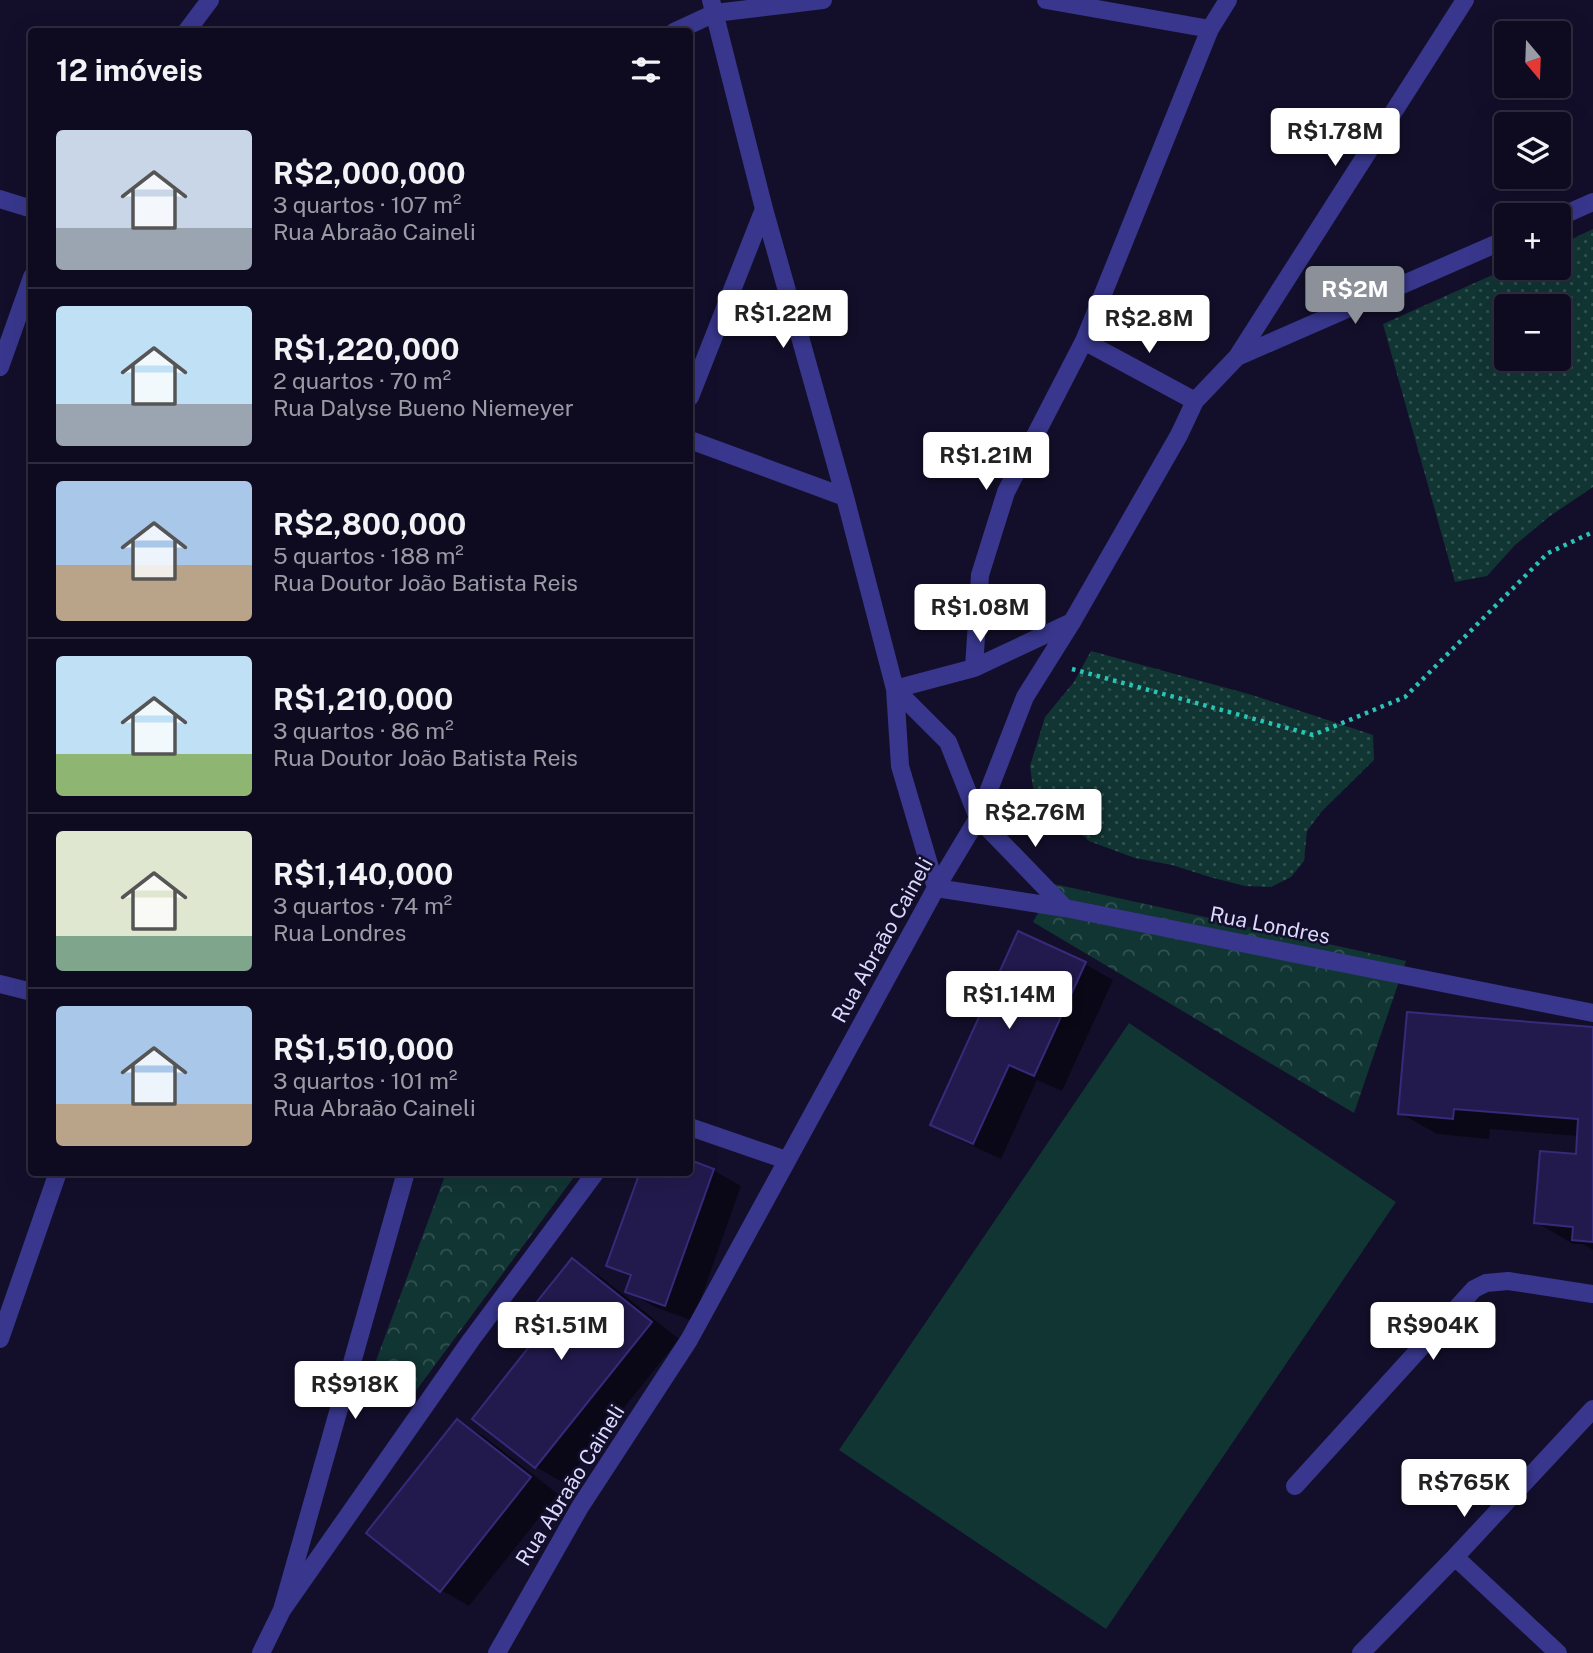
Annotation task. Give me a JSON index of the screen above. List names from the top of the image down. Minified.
{"streets":{"street":["Rua Londres","Rua Abraão Caineli"]},"crossings":[["Rua Londres","Rua Abraão Caineli"]],"north":"bottom","page":{"map_buttons":["+","−"],"heading":"12 imóveis","price":["R$1.78M","R$2M","R$1.22M","R$2.8M","R$1.21M","R$1.08M","R$2.76M","R$1.14M","R$1.51M","R$904K","R$918K","R$765K"],"list":[{"name":"R$2,000,000","note":"3 quartos · 107 m² · Rua Abraão Caineli"},{"name":"R$1,220,000","note":"2 quartos · 70 m² · Rua Dalyse Bueno Niemeyer"},{"name":"R$2,800,000","note":"5 quartos · 188 m² · Rua Doutor João Batista Reis"},{"name":"R$1,210,000","note":"3 quartos · 86 m² · Rua Doutor João Batista Reis"},{"name":"R$1,140,000","note":"3 quartos · 74 m² · Rua Londres"},{"name":"R$1,510,000","note":"3 quartos · 101 m² · Rua Abraão Caineli"}]}}
